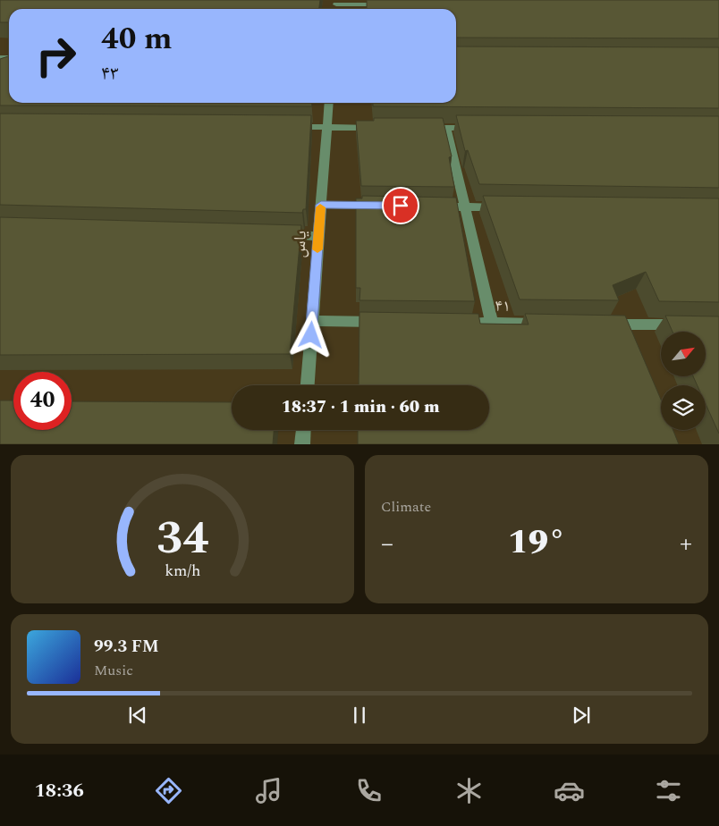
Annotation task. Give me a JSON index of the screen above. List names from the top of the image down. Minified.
{"streets":{"street":["یاس","۴۱"]},"north":"top right","page":{"turn":["40 m","۴۳"],"limit":"40","trip":"18:37 · 1 min · 60 m","tile":"Climate","heat":["−","19°","+"],"song":["99.3 FM","Music"],"tabs":"18:36","gauge":["34","km/h"]}}
